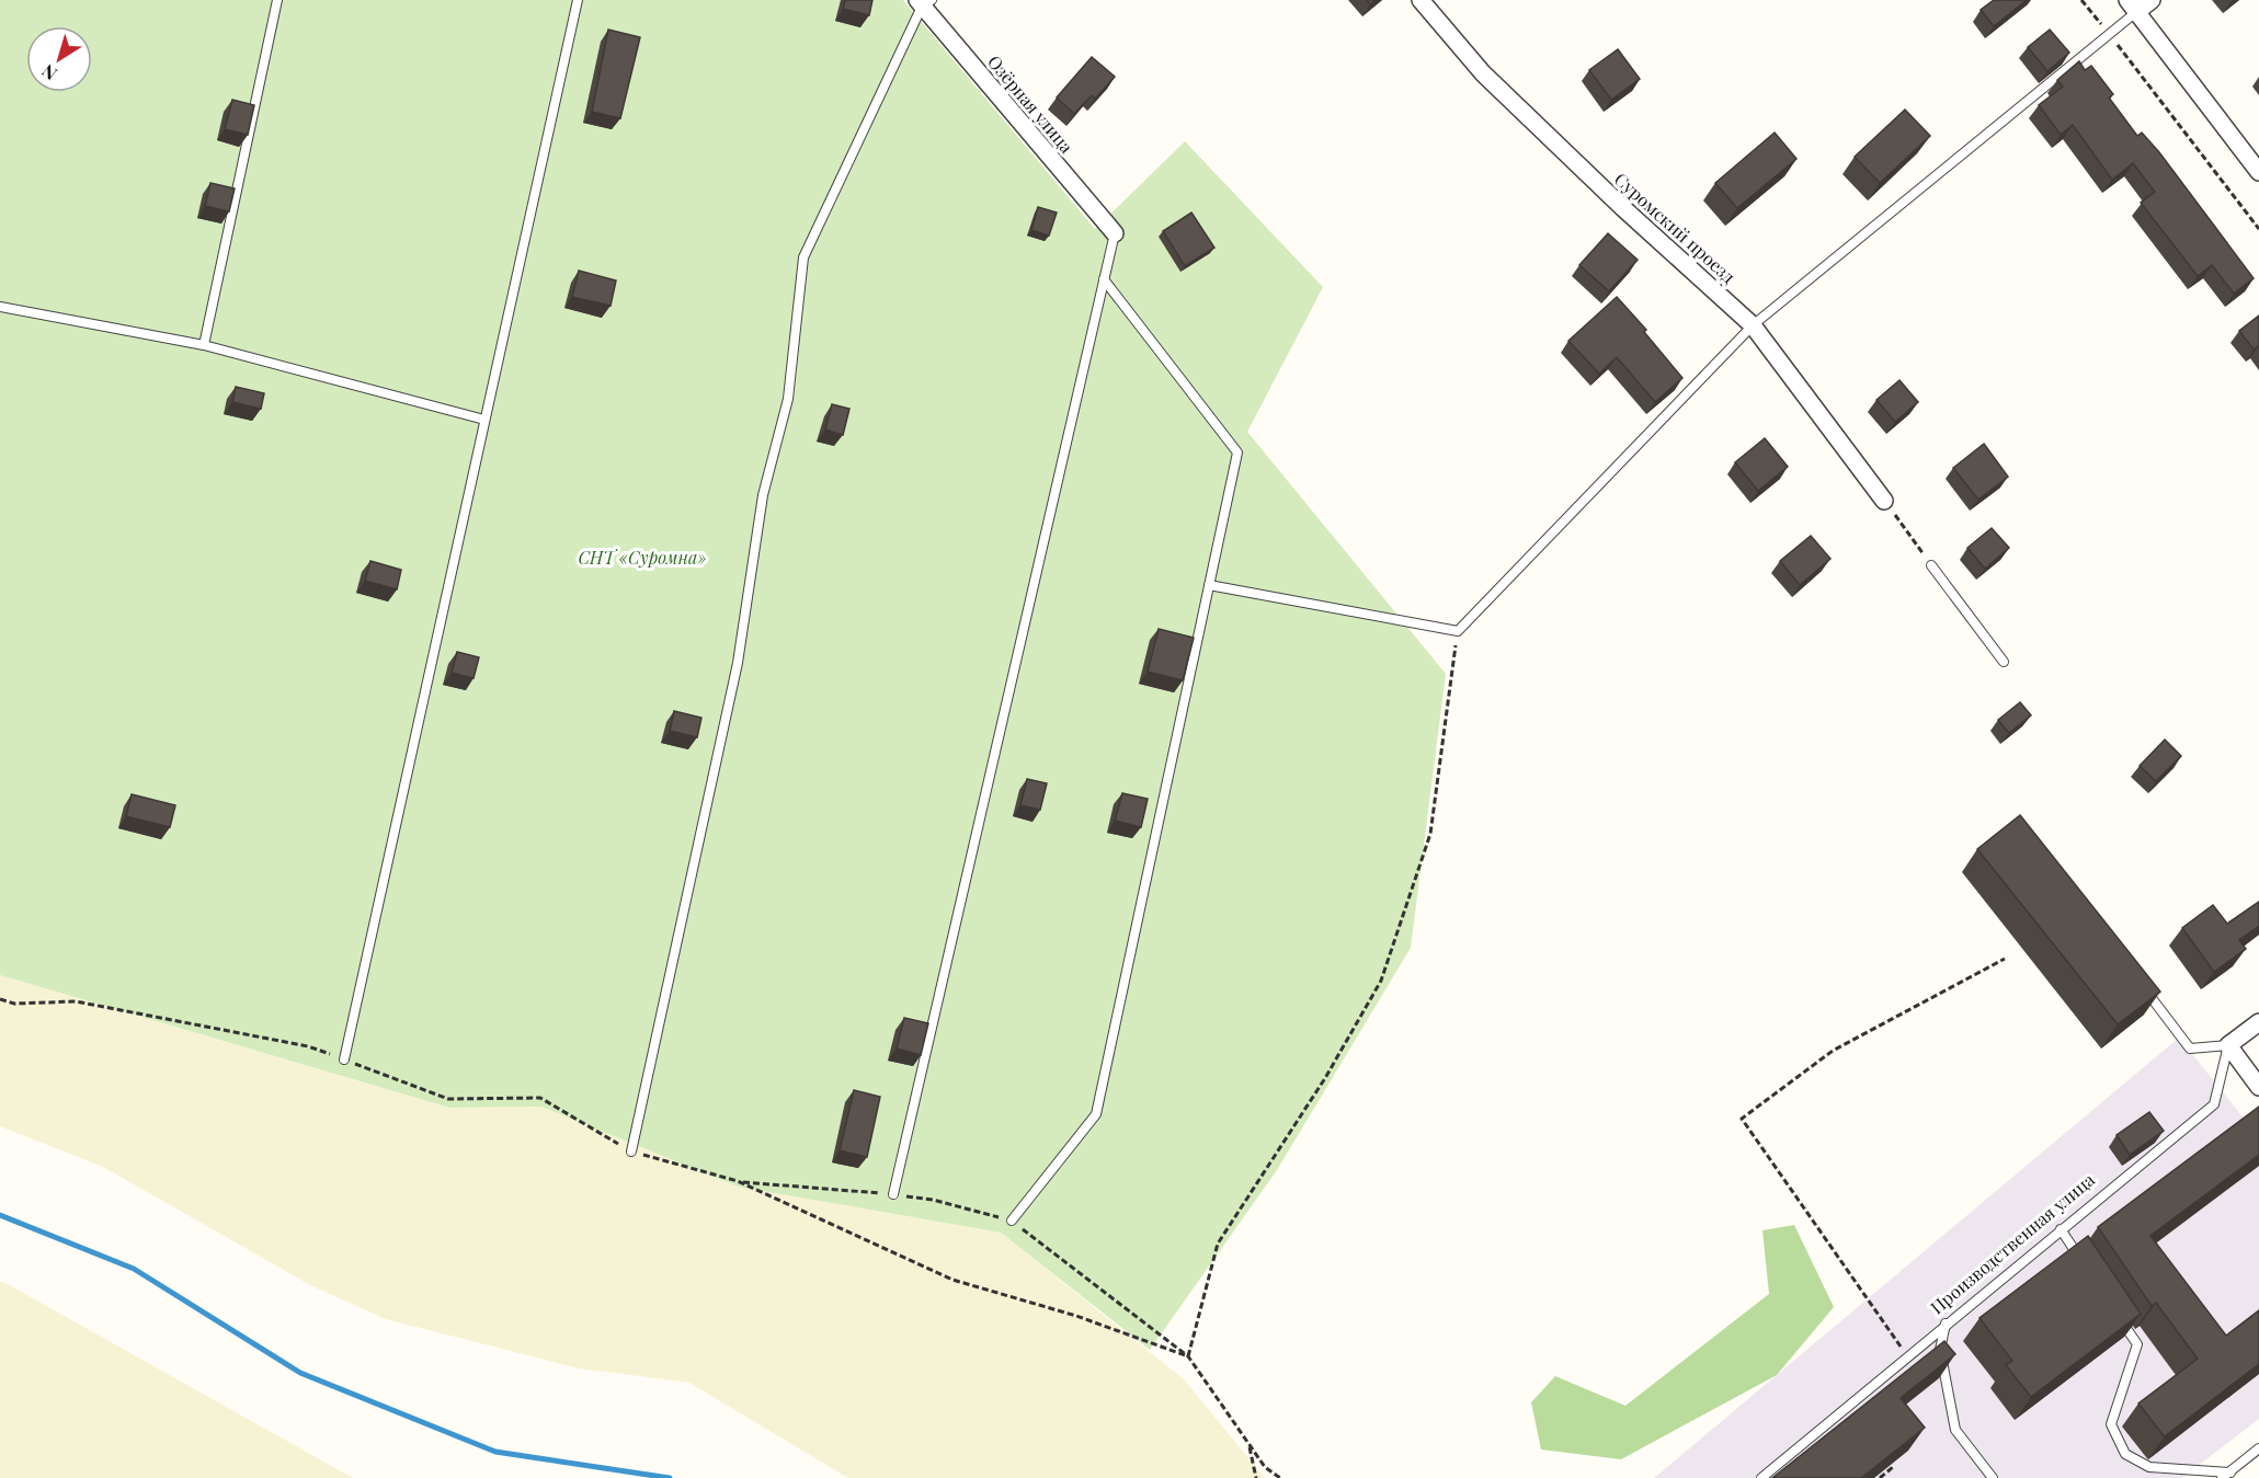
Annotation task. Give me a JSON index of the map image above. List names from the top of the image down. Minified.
{"streets":{"street":["Озёрная улица","Суромский проезд"],"lane":["Производственная улица"]},"parks":["СНТ «Суромна»"],"north":"bottom left"}
